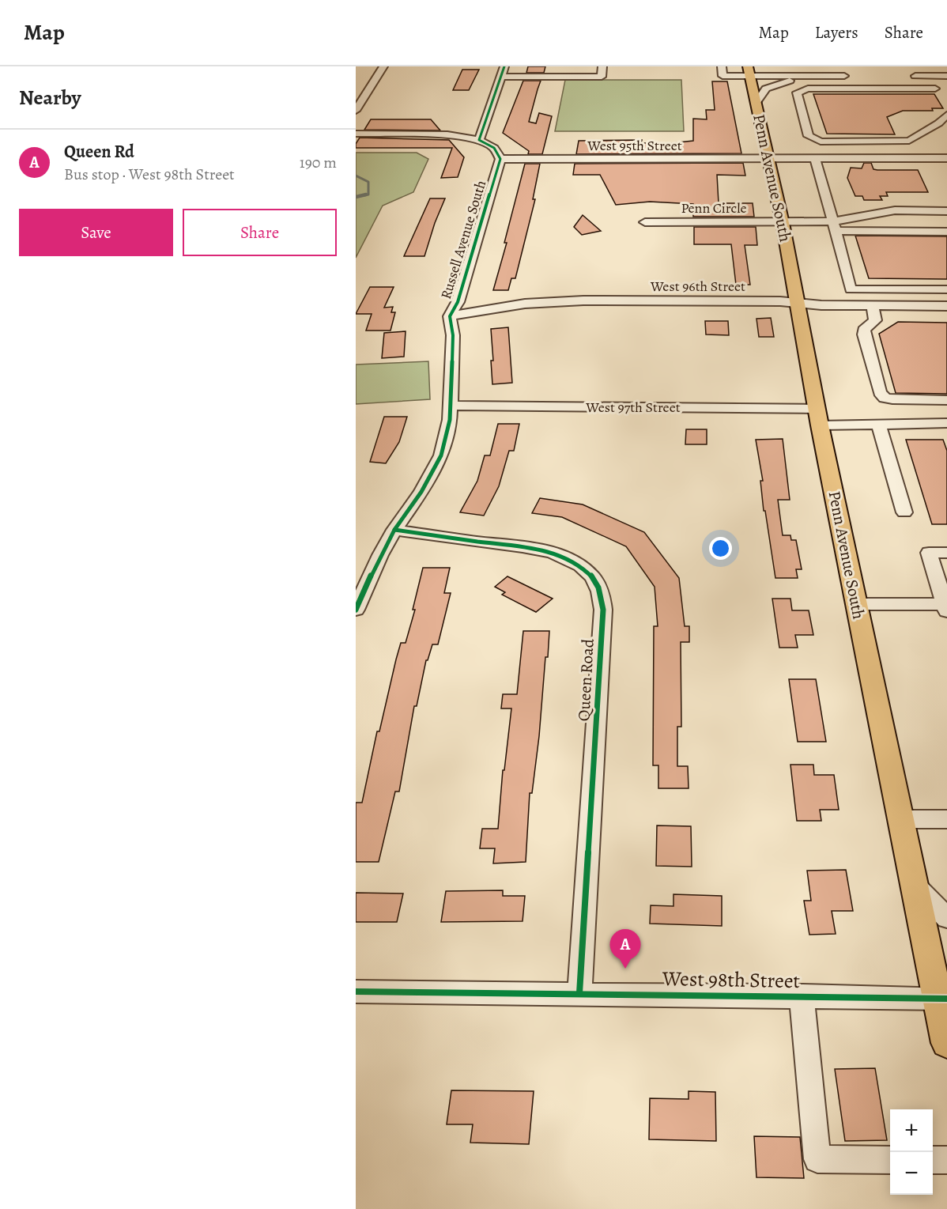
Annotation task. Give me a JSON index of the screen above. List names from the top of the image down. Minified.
{"streets":{"main road":["Penn Avenue South"],"street":["West 95th Street","Penn Circle","Russell Avenue South","West 96th Street","West 97th Street","Queen Road","West 98th Street"]},"crossings":[["West 95th Street","Penn Avenue South"],["West 95th Street","Russell Avenue South"],["Penn Avenue South","Penn Circle"],["Penn Avenue South","West 96th Street"],["Penn Avenue South","West 97th Street"],["Penn Avenue South","West 98th Street"],["Russell Avenue South","West 96th Street"],["Russell Avenue South","West 97th Street"],["Russell Avenue South","Queen Road"],["Queen Road","West 98th Street"]],"page":{"header":"Map","nav":["Map","Layers","Share"],"heading":"Nearby","list":[{"mark":"A","name":"Queen Rd","note":"Bus stop · West 98th Street","value":"190 m"}],"buttons":["Save","Share"],"pins":"A","map_buttons":["+","−"]}}
